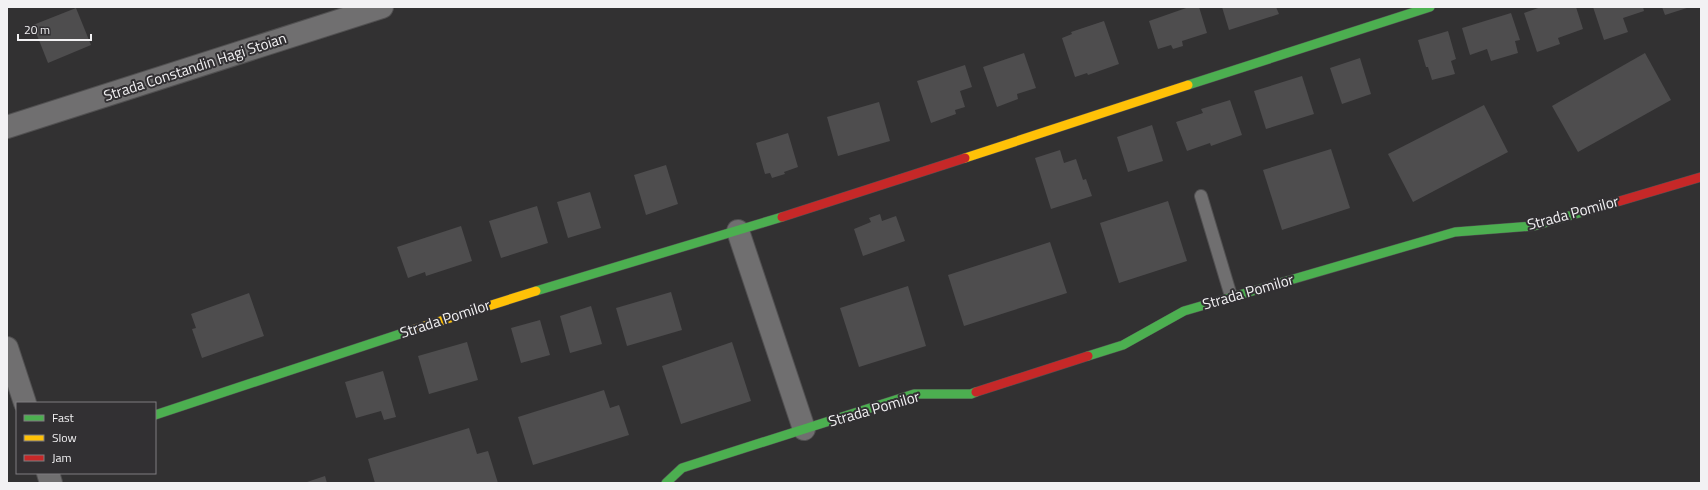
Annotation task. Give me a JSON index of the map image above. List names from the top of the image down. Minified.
{"streets":{"street":["Strada Constandin Hagi Stoian","Strada Pomilor"]},"legend":["Fast","Slow","Jam"],"scale_bar":"20 m"}
